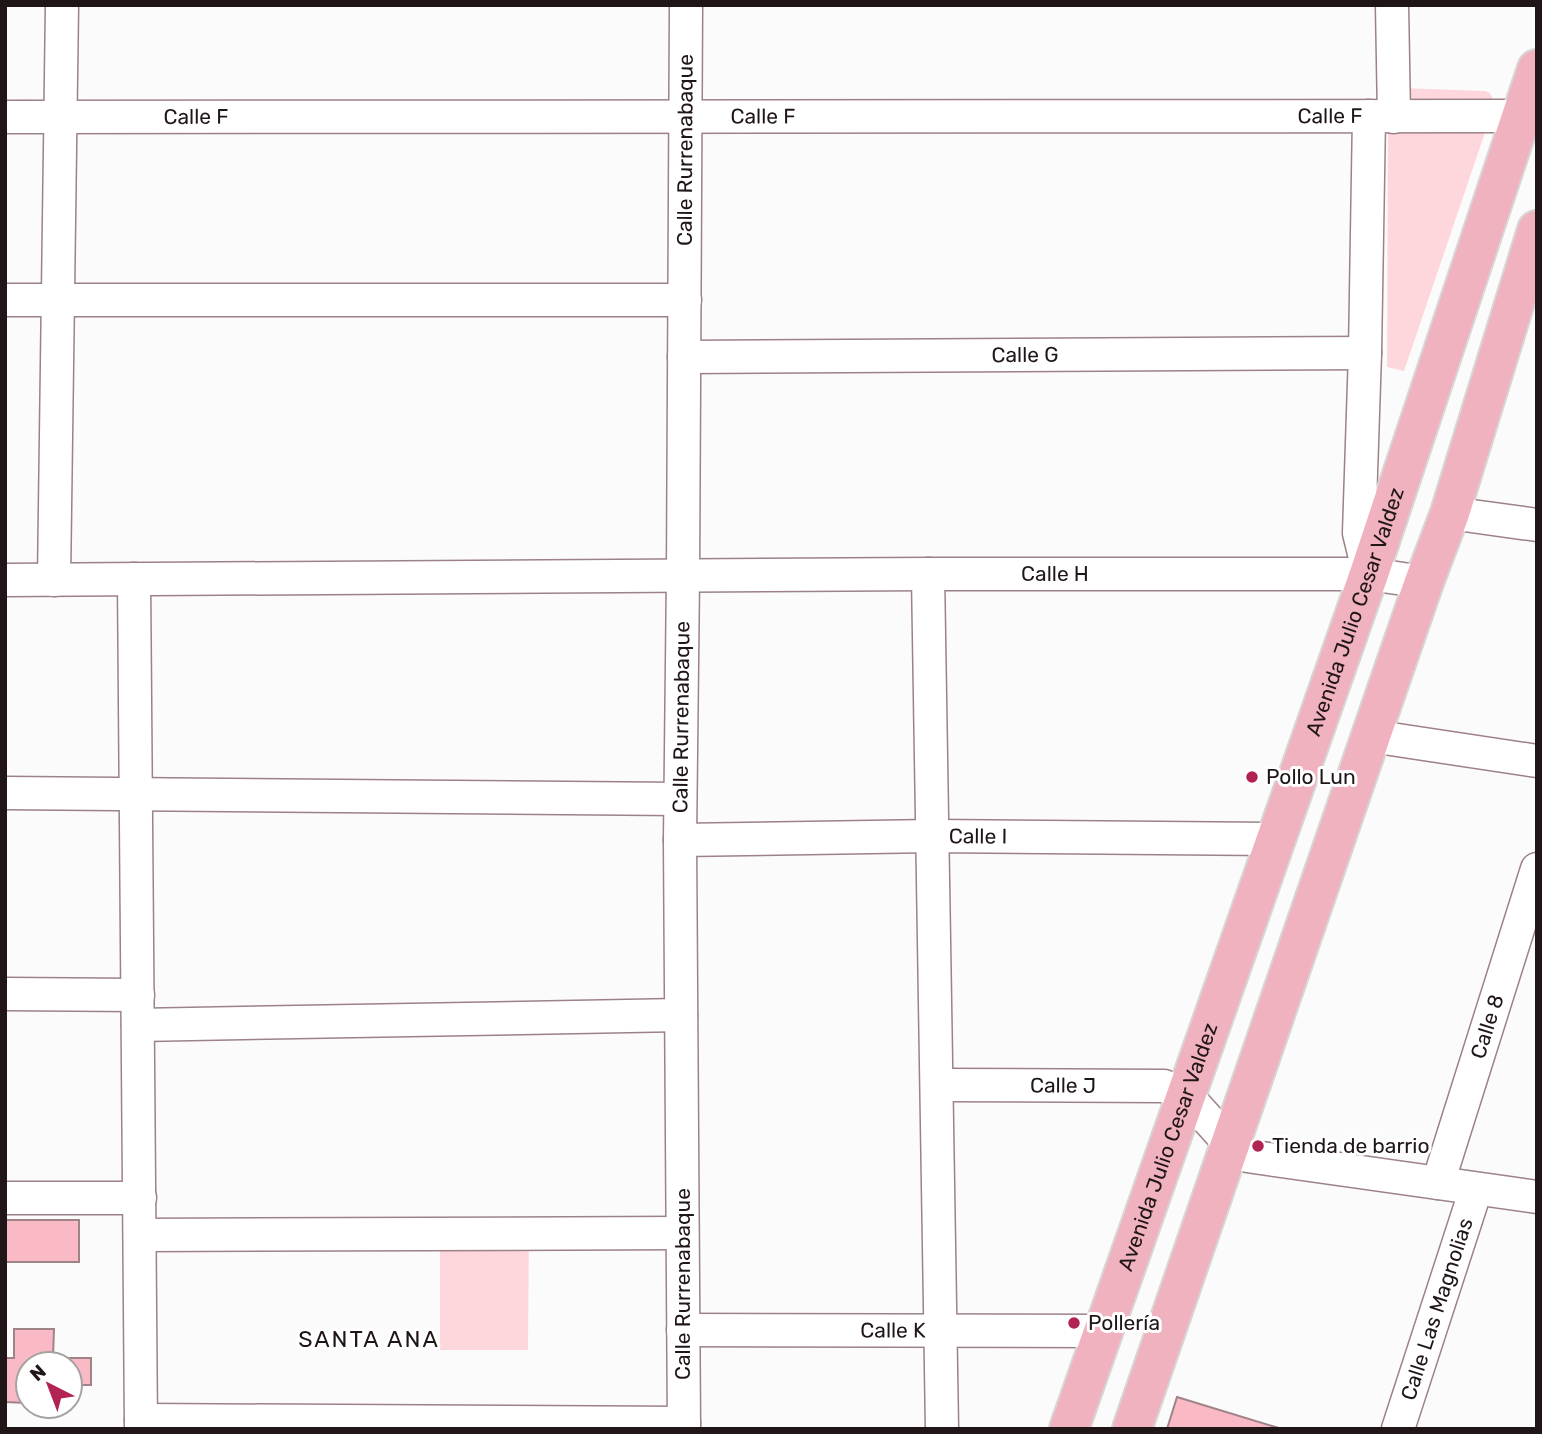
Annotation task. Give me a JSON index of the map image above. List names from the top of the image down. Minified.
{"streets":{"main road":["Avenida Julio Cesar Valdez"],"street":["Calle F","Calle Rurrenabaque","Calle G","Calle H","Calle I","Calle 8","Calle J","Calle Las Magnolias","Calle K"]},"crossings":[["Calle F","Calle Rurrenabaque"],["Calle F","Avenida Julio Cesar Valdez"],["Calle Rurrenabaque","Calle G"],["Calle Rurrenabaque","Calle H"],["Calle Rurrenabaque","Calle I"],["Calle Rurrenabaque","Calle K"],["Calle H","Avenida Julio Cesar Valdez"],["Avenida Julio Cesar Valdez","Calle I"],["Avenida Julio Cesar Valdez","Calle J"],["Avenida Julio Cesar Valdez","Calle K"]],"districts":["SANTA ANA"],"places":["Pollo Lun","Tienda de barrio","Pollería"],"north":"top left"}
